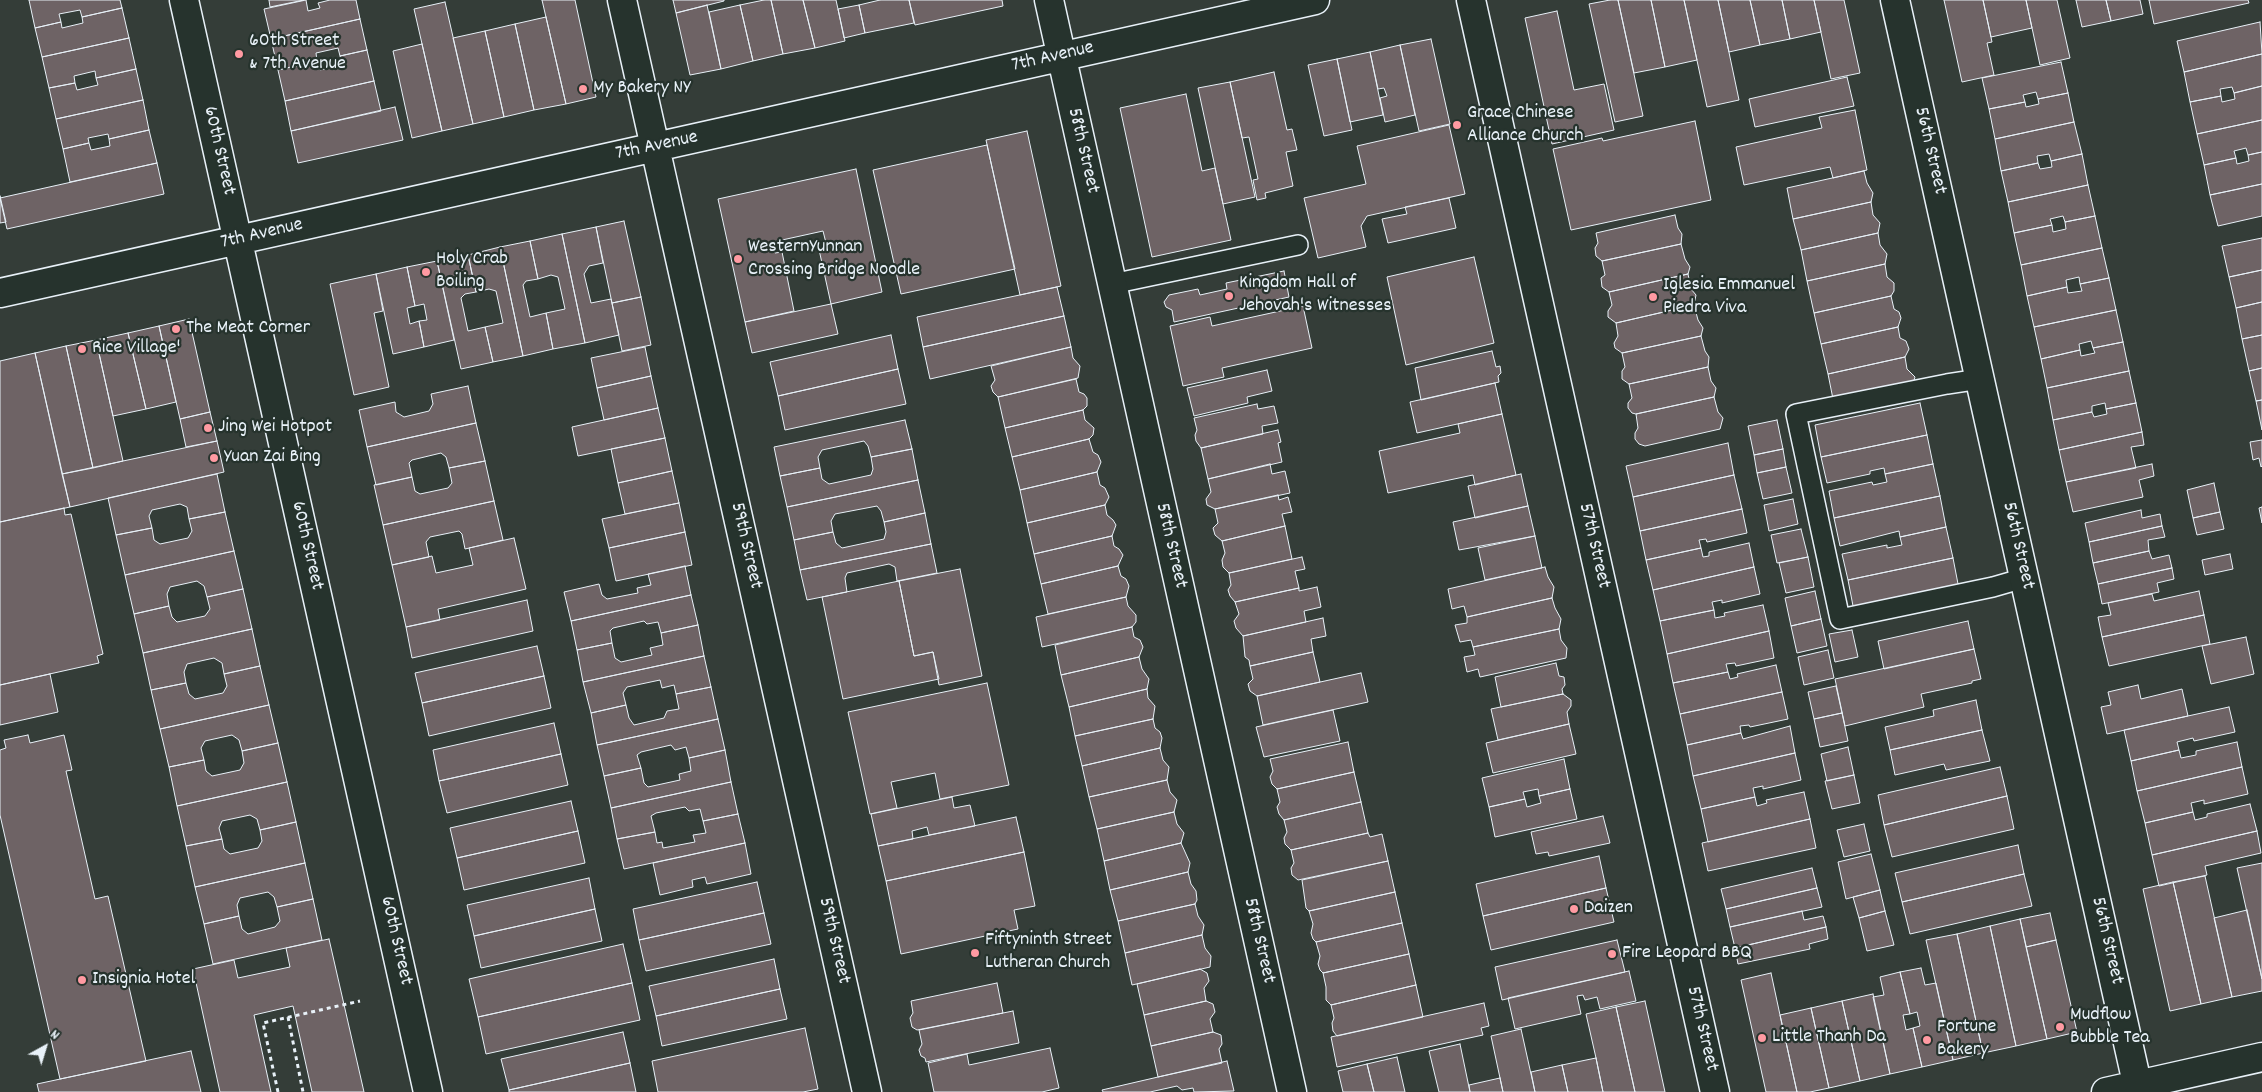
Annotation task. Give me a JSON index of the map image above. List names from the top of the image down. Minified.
{"streets":{"street":["7th Avenue","60th Street","58th Street","56th Street","59th Street","57th Street"]},"crossings":[["7th Avenue","60th Street"],["7th Avenue","58th Street"],["7th Avenue","59th Street"]],"places":["60th Street & 7th Avenue","My Bakery NY","Grace Chinese Alliance Church","WesternYunnan Crossing Bridge Noodle","Holy Crab Boiling","Kingdom Hall of Jehovah's Witnesses","Iglesia Emmanuel Piedra Viva","The Meat Corner","Rice Village'","Jing Wei Hotpot","Yuan Zai Bing","Daizen","Fiftyninth Street Lutheran Church","Fire Leopard BBQ","Insignia Hotel","Mudflow Bubble Tea","Little Thanh Da","Fortune Bakery"],"north":"top right"}
